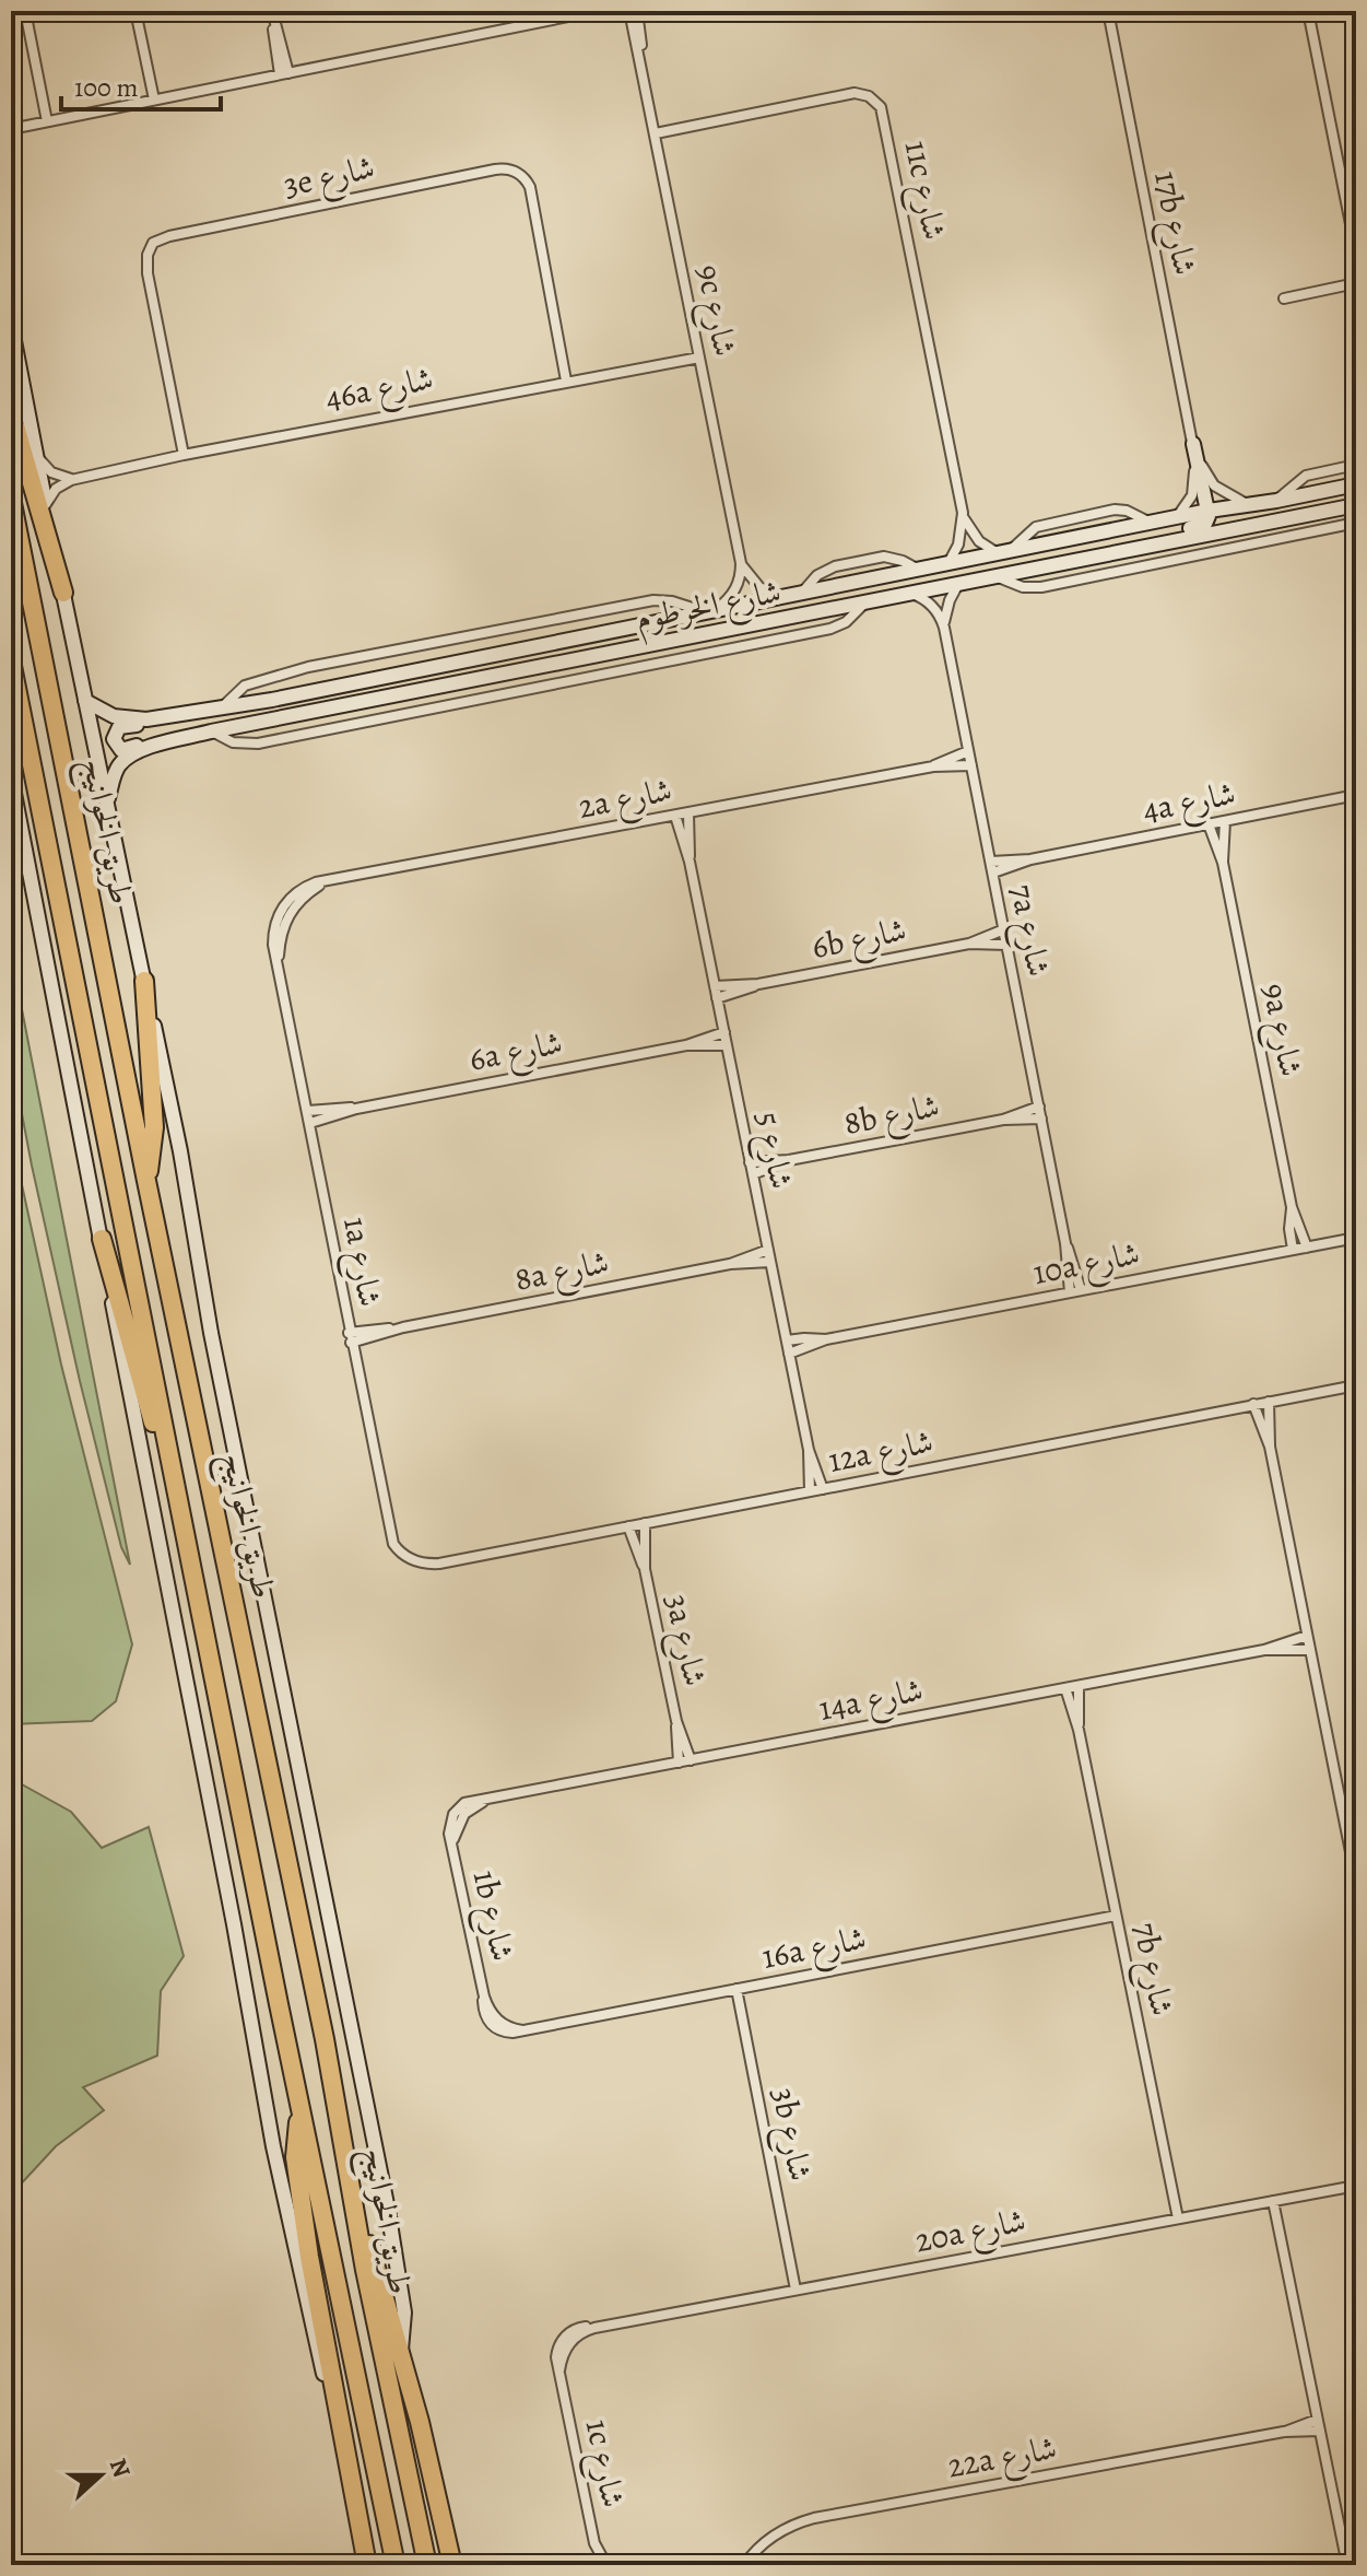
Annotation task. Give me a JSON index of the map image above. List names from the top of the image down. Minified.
{"streets":{"highway":["طريق الخوانيج"],"street":["3e شارع","11c شارع","17b شارع","9c شارع","46a شارع","شارع الخرطوم","2a شارع","4a شارع","7a شارع","6b شارع","9a شارع","6a شارع","8b شارع","شارع 5","1a شارع","10a شارع","8a شارع","12a شارع","3a شارع","14a شارع","1b شارع","16a شارع","7b شارع","3b شارع","20a شارع","22a شارع","1c شارع"]},"crossings":[["3e شارع","46a شارع"],["11c شارع","9c شارع"],["11c شارع","شارع الخرطوم"],["17b شارع","شارع الخرطوم"],["9c شارع","46a شارع"],["شارع الخرطوم","7a شارع"],["2a شارع","7a شارع"],["2a شارع","شارع 5"],["2a شارع","1a شارع"],["4a شارع","7a شارع"],["4a شارع","9a شارع"],["7a شارع","6b شارع"],["7a شارع","8b شارع"],["7a شارع","10a شارع"],["6b شارع","شارع 5"],["9a شارع","10a شارع"],["6a شارع","شارع 5"],["6a شارع","1a شارع"],["8b شارع","شارع 5"],["شارع 5","10a شارع"],["شارع 5","8a شارع"],["شارع 5","12a شارع"],["1a شارع","8a شارع"],["1a شارع","12a شارع"],["12a شارع","3a شارع"],["3a شارع","14a شارع"],["14a شارع","1b شارع"],["14a شارع","7b شارع"],["1b شارع","16a شارع"],["16a شارع","7b شارع"],["16a شارع","3b شارع"],["7b شارع","20a شارع"],["3b شارع","20a شارع"],["20a شارع","1c شارع"]],"scale_bar":"100 m","north":"right"}
